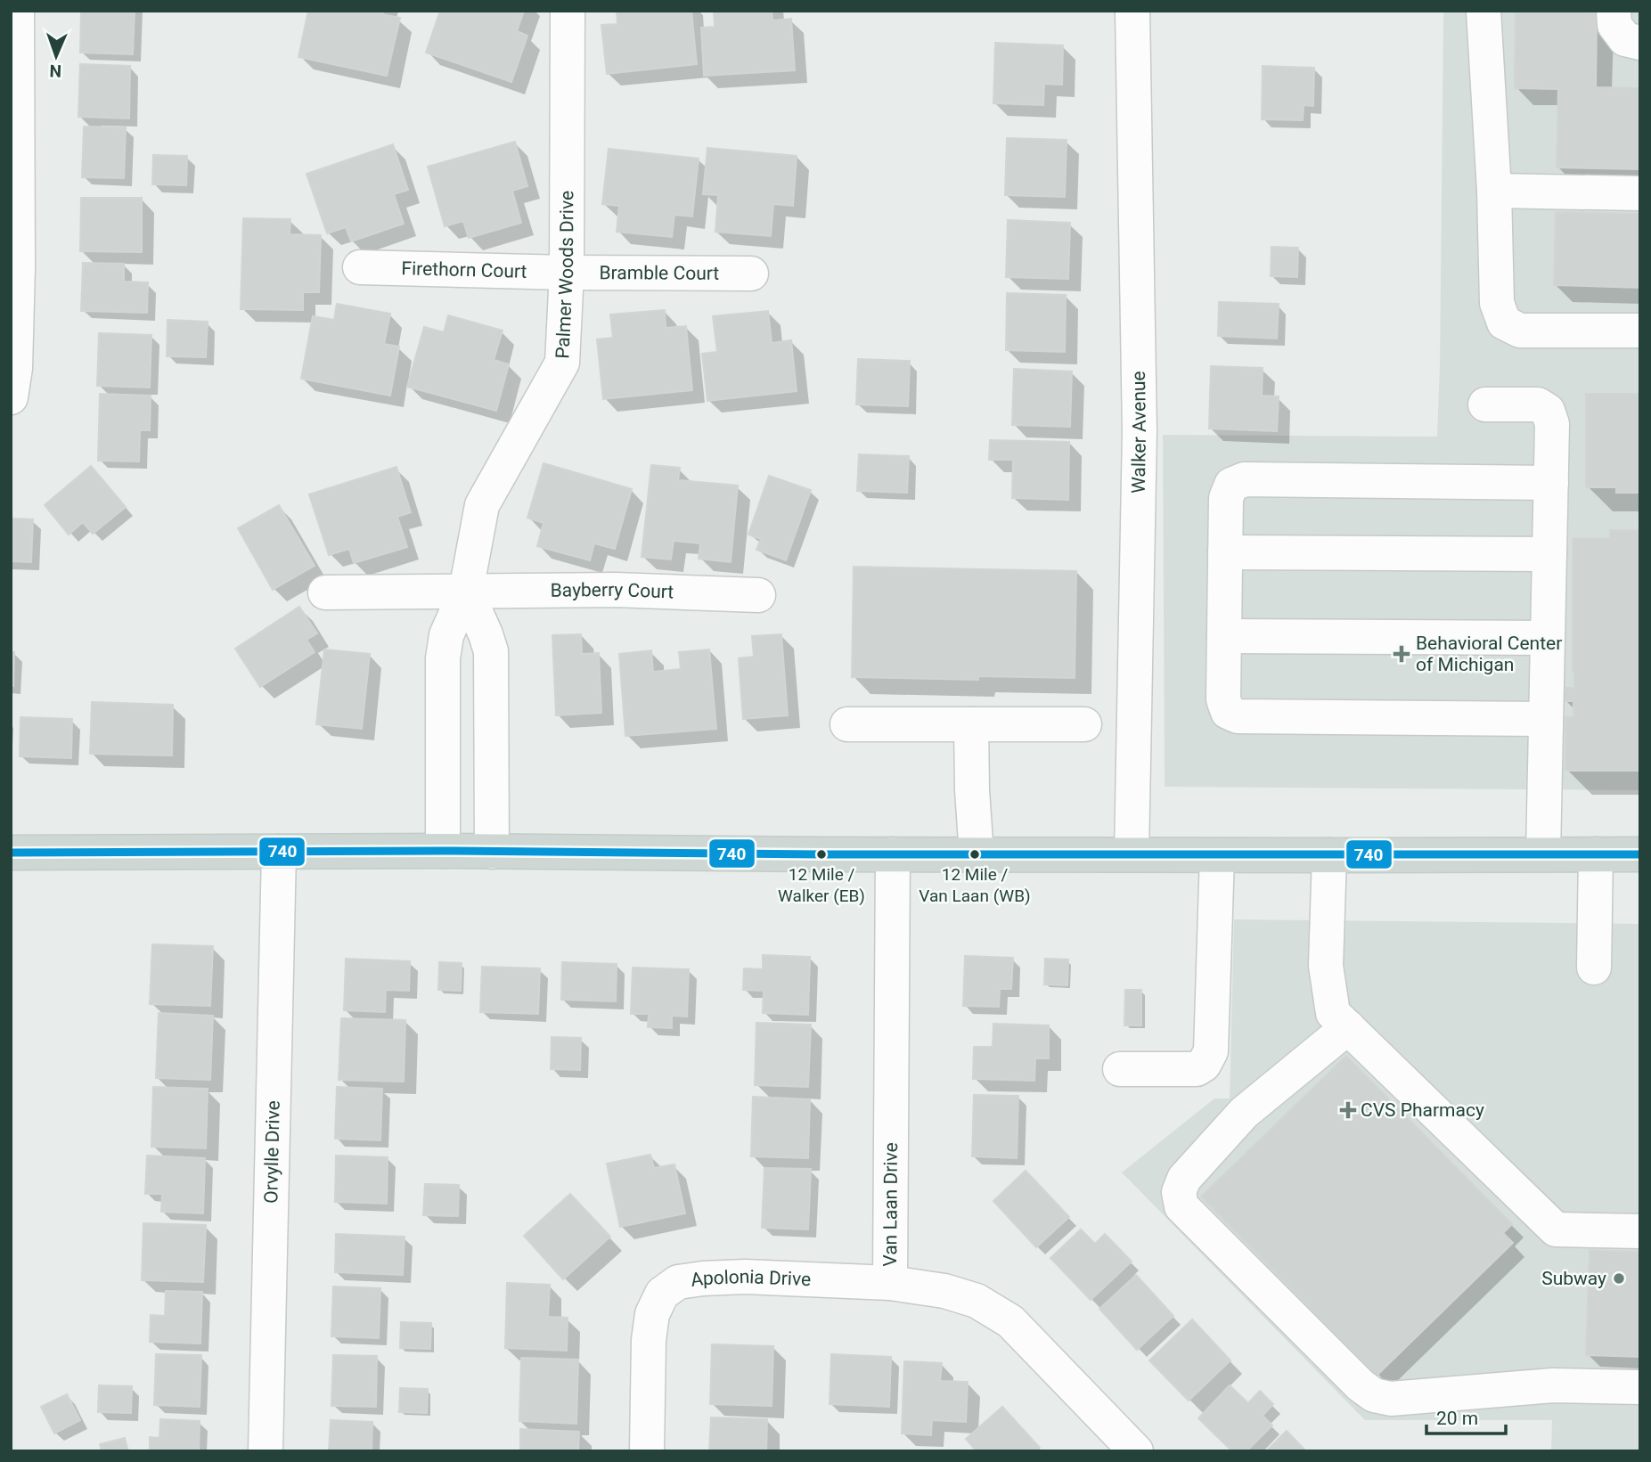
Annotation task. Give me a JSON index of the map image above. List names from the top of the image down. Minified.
{"streets":{"street":["Firethorn Court","Bramble Court","Palmer Woods Drive","Walker Avenue","Bayberry Court","Orvylle Drive","Van Laan Drive","Apolonia Drive"]},"crossings":[["Firethorn Court","Bramble Court"],["Firethorn Court","Palmer Woods Drive"],["Bramble Court","Palmer Woods Drive"],["Palmer Woods Drive","Bayberry Court"],["Van Laan Drive","Apolonia Drive"]],"places":{"health":["Behavioral Center of Michigan","CVS Pharmacy"],"other":["12 Mile / Walker (EB)","12 Mile / Van Laan (WB)","Subway"]},"lines":["transit line 740"],"scale_bar":"20 m","north":"bottom"}
